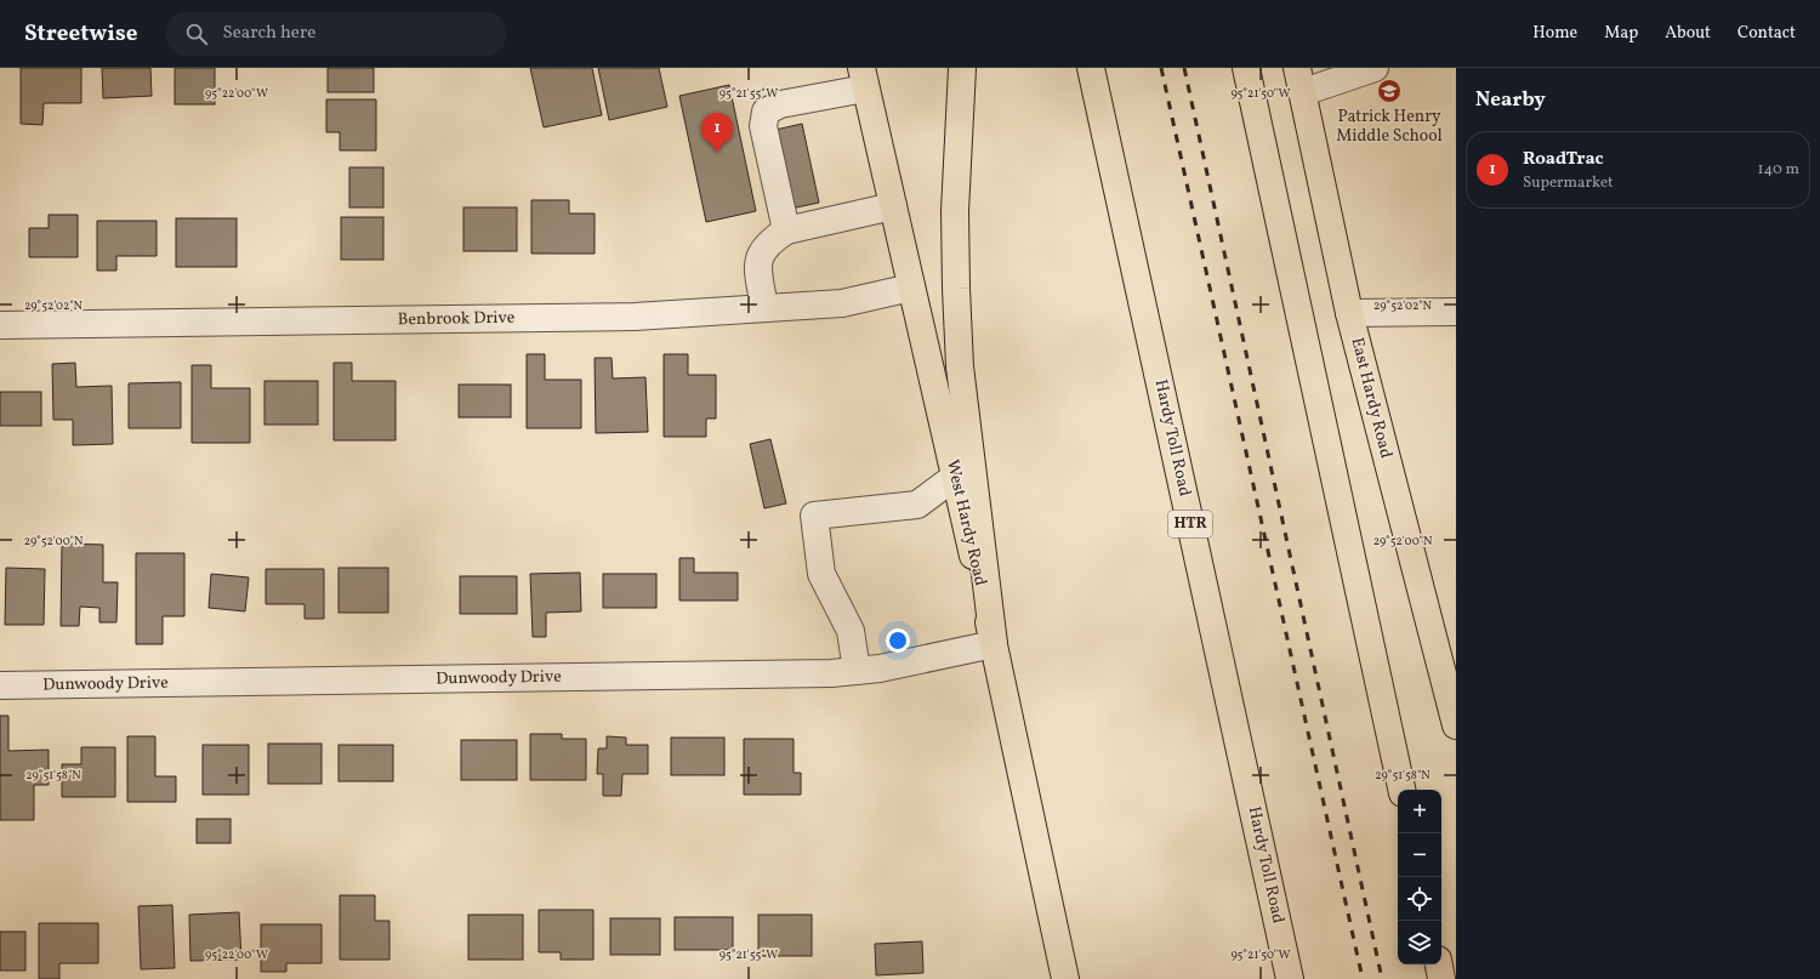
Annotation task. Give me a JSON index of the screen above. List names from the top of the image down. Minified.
{"streets":{"main road":["East Hardy Road","Hardy Toll Road","West Hardy Road","HTR"],"street":["Benbrook Drive","Dunwoody Drive"]},"crossings":[["Benbrook Drive","West Hardy Road"],["West Hardy Road","Dunwoody Drive"]],"places":{"school or university":["Patrick Henry Middle School"]},"page":{"header":"Streetwise","search":"Search here","nav":["Home","Map","About","Contact"],"heading":"Nearby","pins":"1","list":[{"mark":"1","name":"RoadTrac","note":"Supermarket","value":"140 m"}],"map_buttons":["+","−"]},"coordinates":["95°22'00\"W","95°21'55\"W","95°21'50\"W","29°52'02\"N","29°52'00\"N","29°51'58\"N"]}
